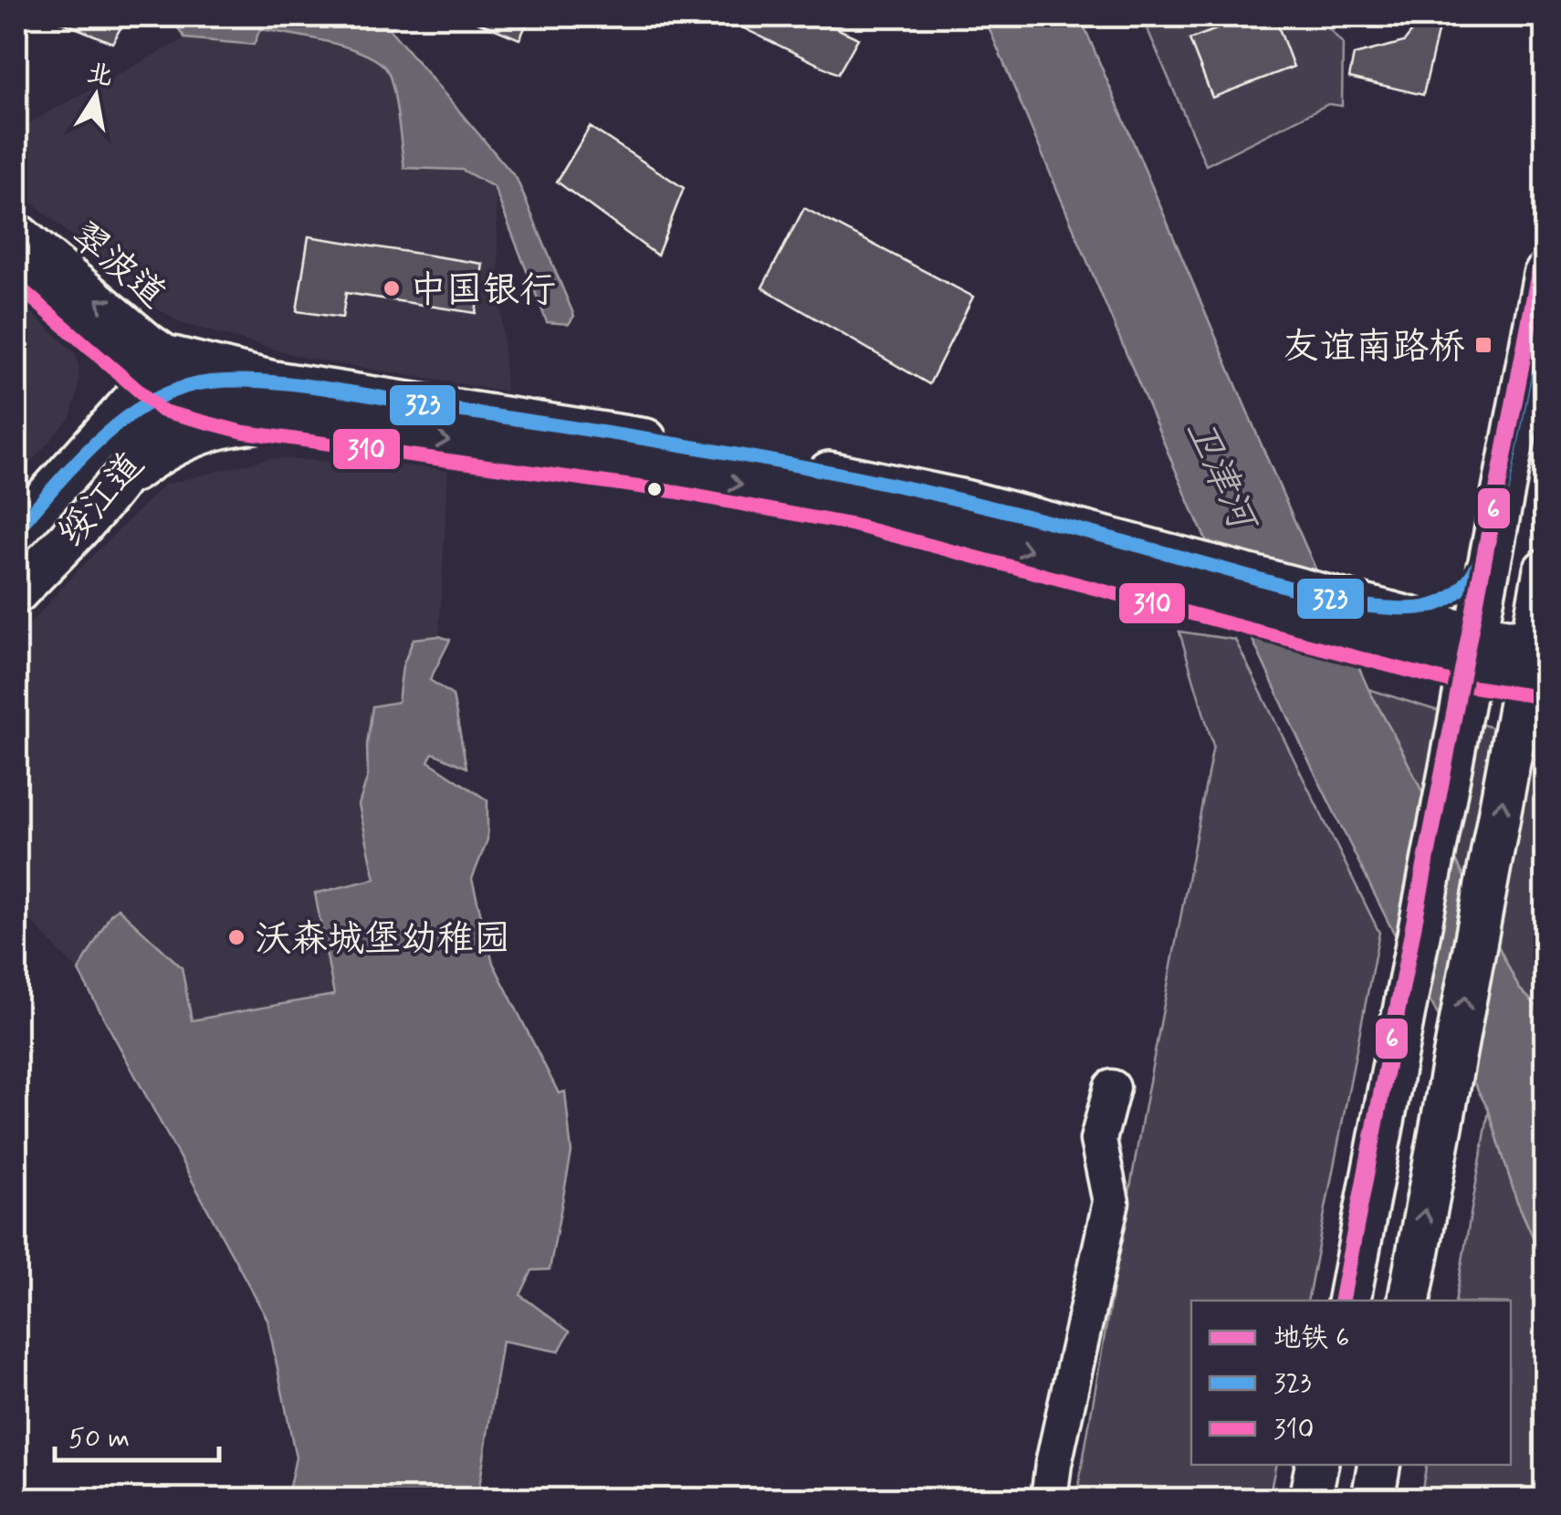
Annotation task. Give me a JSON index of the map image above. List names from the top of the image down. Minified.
{"streets":{"main road":["绥江道"],"street":["翠波道"]},"crossings":[["翠波道","绥江道"]],"water":["卫津河"],"places":{"other":["中国银行","沃森城堡幼稚园"],"transit":["友谊南路桥"]},"lines":["metro line 6","transit line 323","transit line 310"],"legend":["地铁 6","323","310"],"scale_bar":"50 m","north":"top"}
